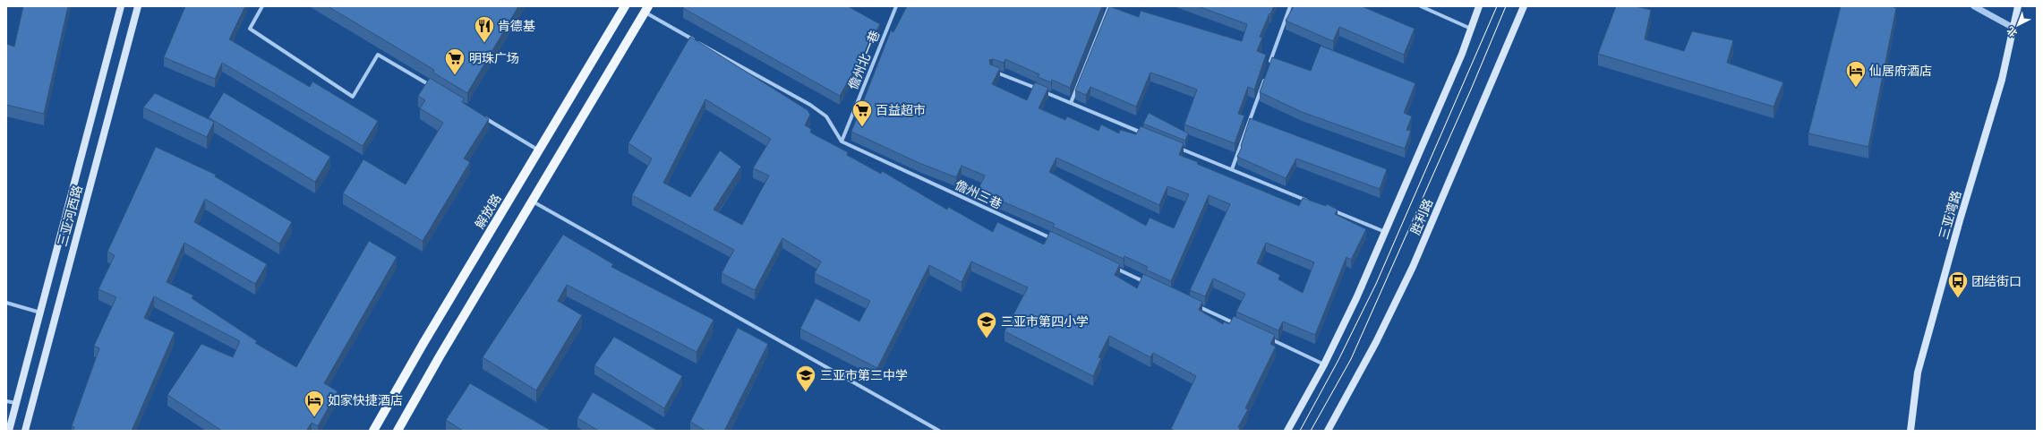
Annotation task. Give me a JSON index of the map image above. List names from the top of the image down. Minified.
{"streets":{"main road":["解放路","三亚湾路","三亚河西路","胜利路"],"street":["儋州北一巷","儋州三巷"]},"crossings":[["儋州北一巷","儋州三巷"]],"places":{"restaurant":["肯德基"],"supermarket":["明珠广场","百益超市"],"hotel":["仙居府酒店","如家快捷酒店"],"bus stop":["团结街口"],"school or university":["三亚市第四小学","三亚市第三中学"]},"north":"bottom left"}
